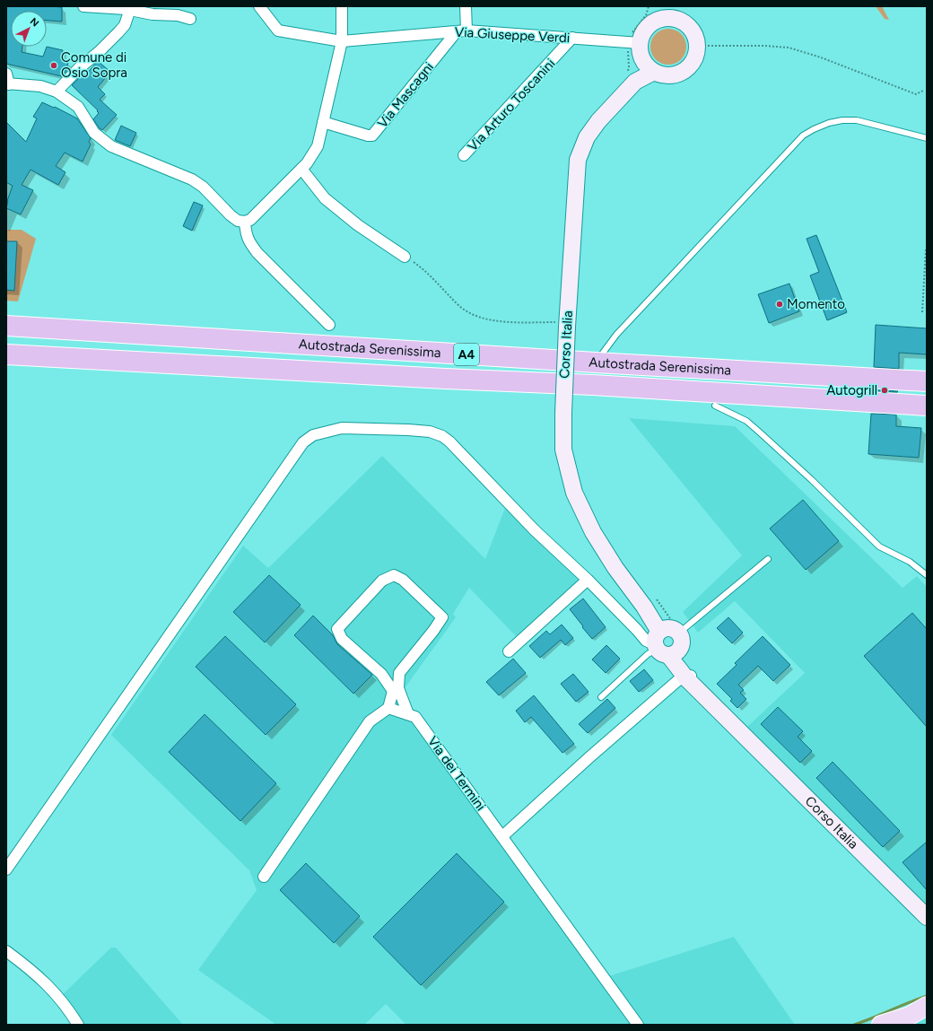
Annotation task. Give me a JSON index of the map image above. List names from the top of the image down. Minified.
{"streets":{"highway":["Autostrada Serenissima","A4"],"street":["Via Giuseppe Verdi","Via Mascagni","Via Arturo Toscanini","Corso Italia","Via dei Termini"]},"crossings":[["Via Giuseppe Verdi","Via Mascagni"],["Via Giuseppe Verdi","Via Arturo Toscanini"],["Via Giuseppe Verdi","Corso Italia"]],"places":["Comune di Osio Sopra","Momento","Autogrill"],"north":"top right"}
